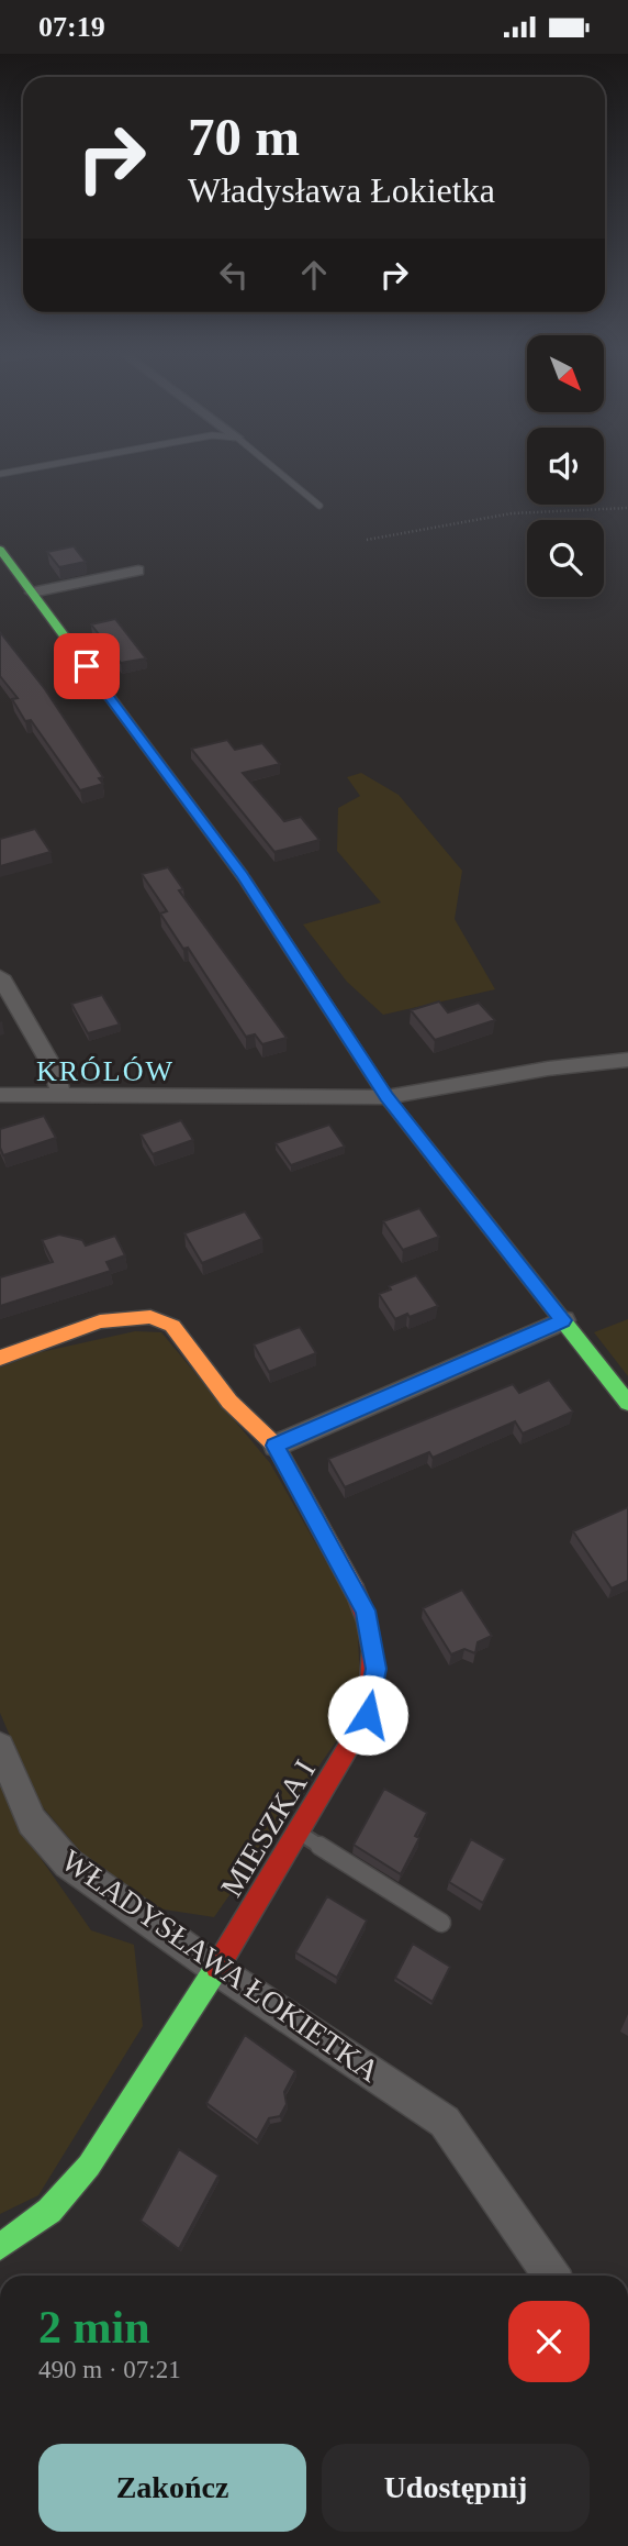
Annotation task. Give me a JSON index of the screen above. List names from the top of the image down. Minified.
{"streets":{"street":["MIESZKA I","WŁADYSŁAWA ŁOKIETKA"]},"crossings":[["MIESZKA I","WŁADYSŁAWA ŁOKIETKA"]],"districts":["KRÓLÓW"],"north":"bottom right","page":{"status":"07:19","turn":["70 m","Władysława Łokietka"],"heading":["2 min","490 m · 07:21"],"buttons":["Zakończ","Udostępnij"]}}
